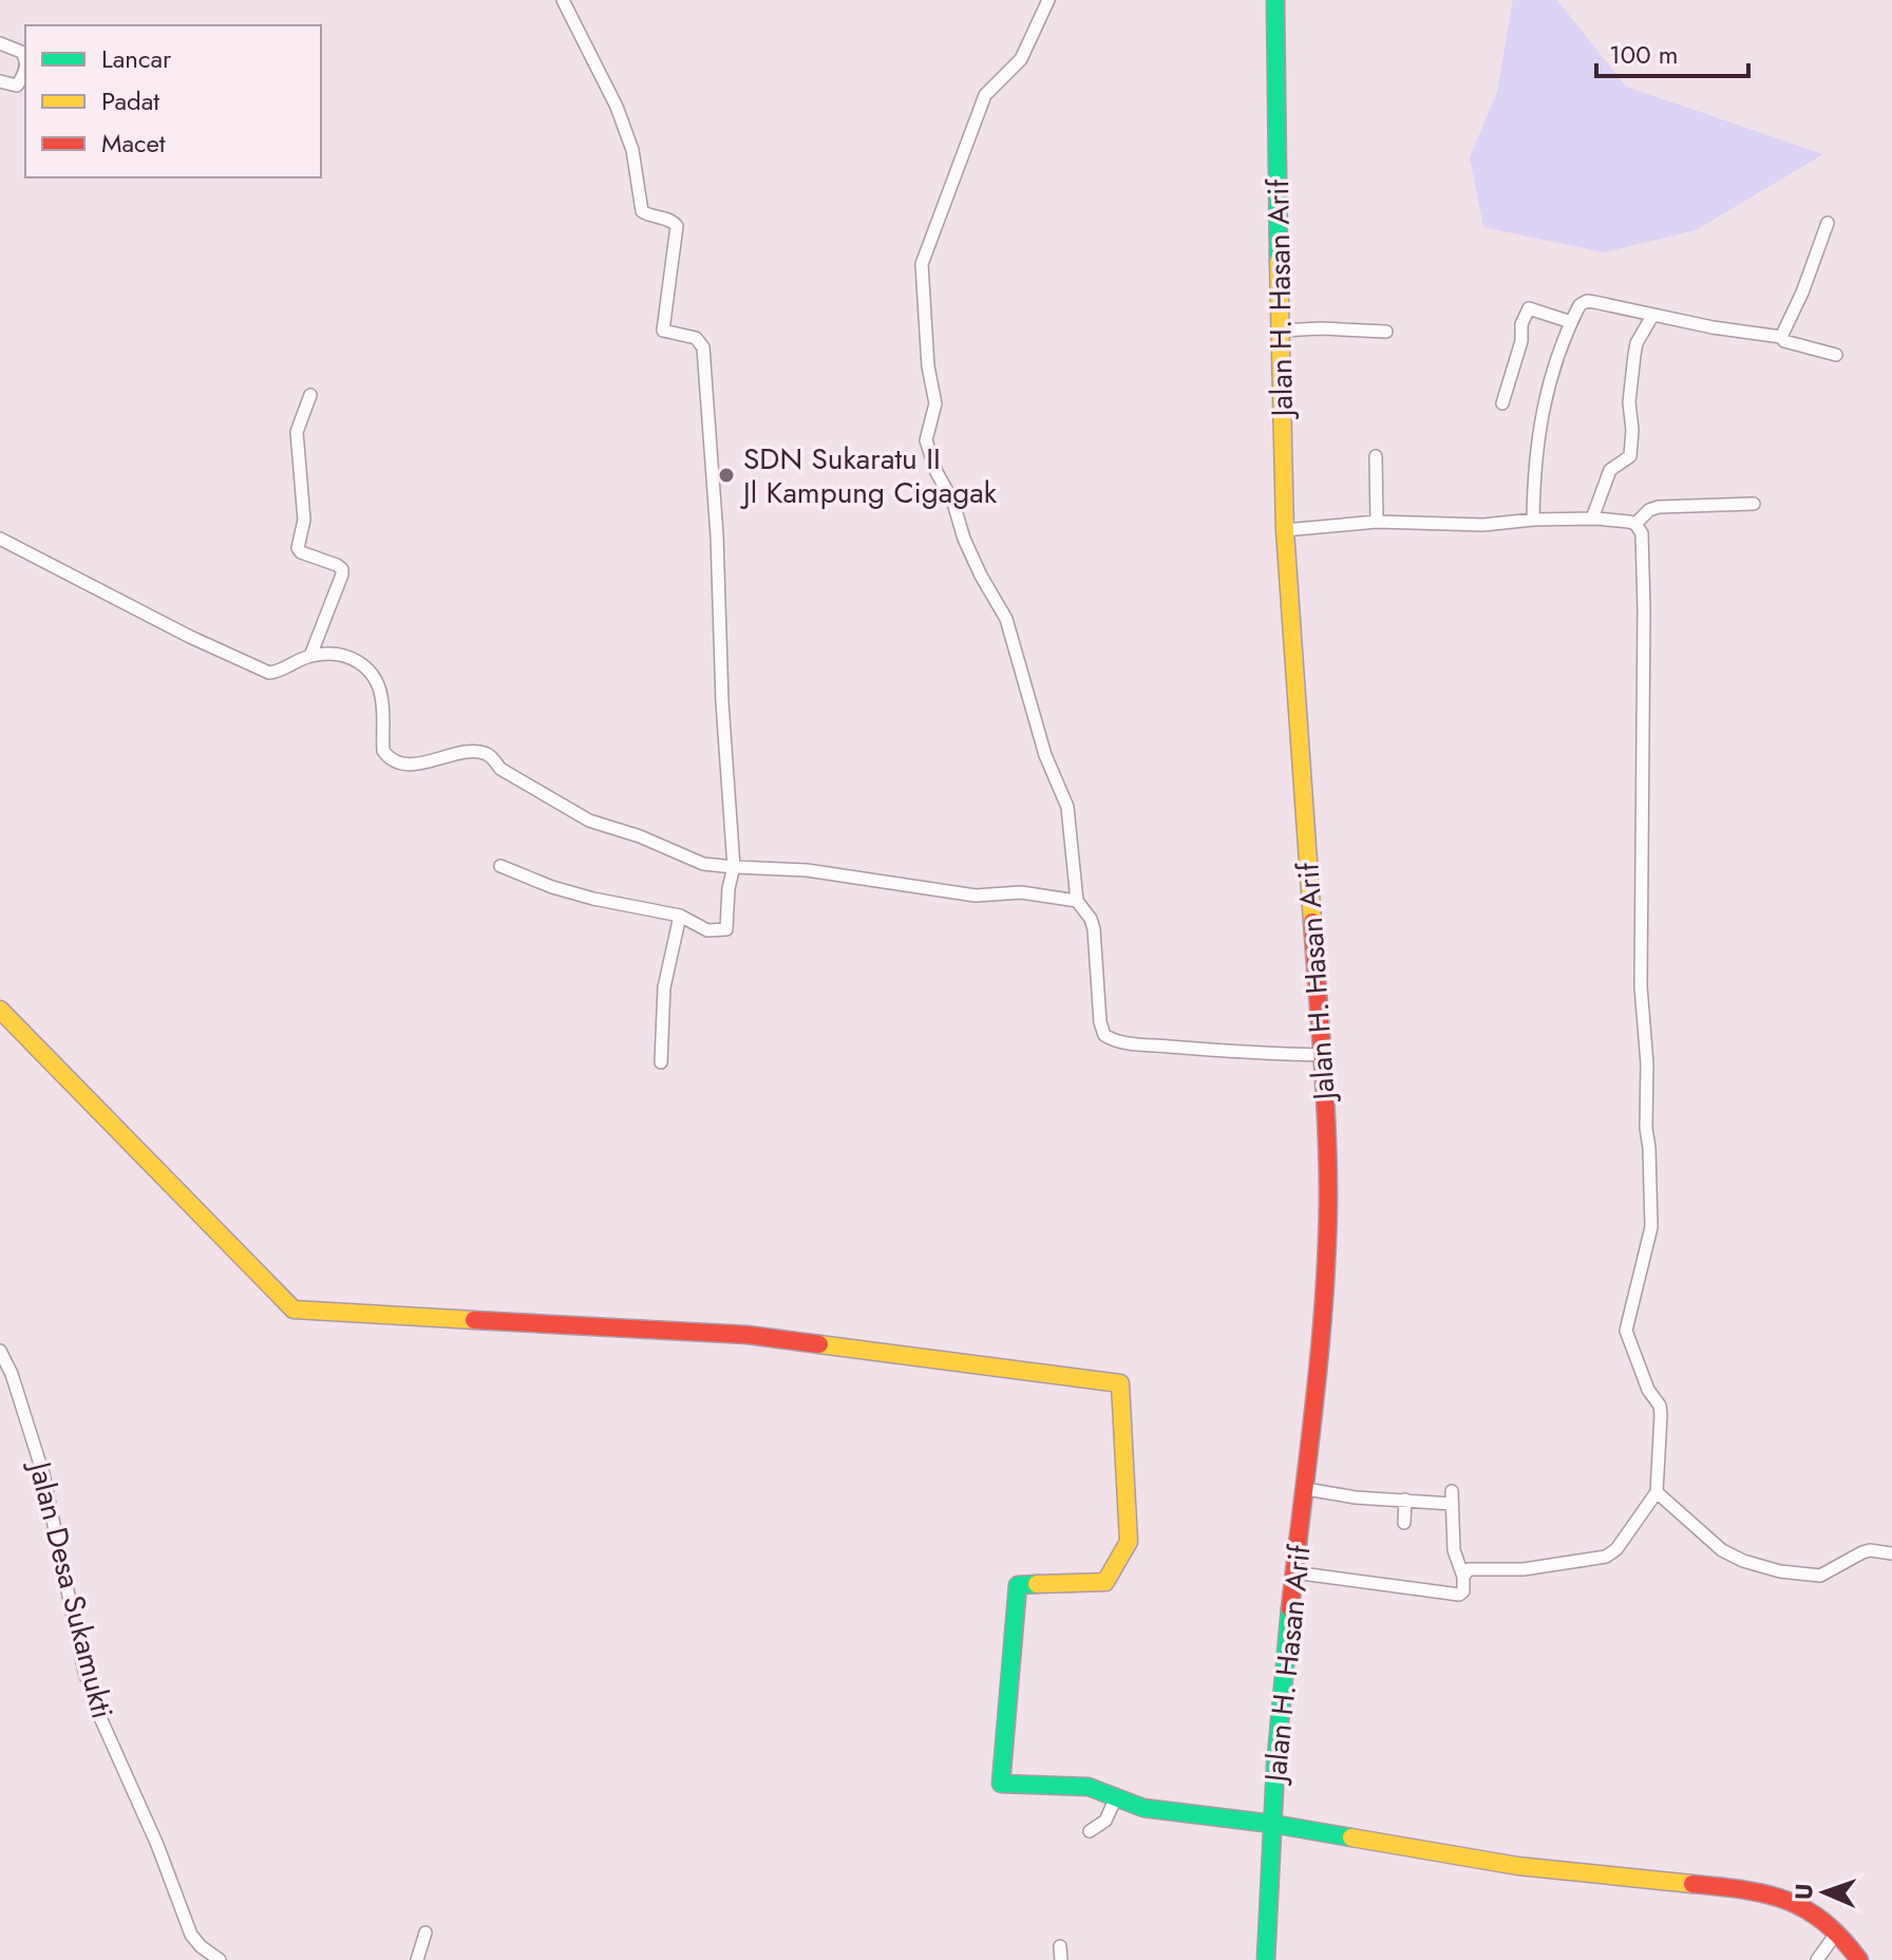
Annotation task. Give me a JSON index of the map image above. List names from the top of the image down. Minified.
{"streets":{"street":["Jalan H. Hasan Arif","Jalan Desa Sukamukti"]},"places":["SDN Sukaratu II Jl Kampung Cigagak"],"legend":["Lancar","Padat","Macet"],"scale_bar":"100 m","north":"left"}
